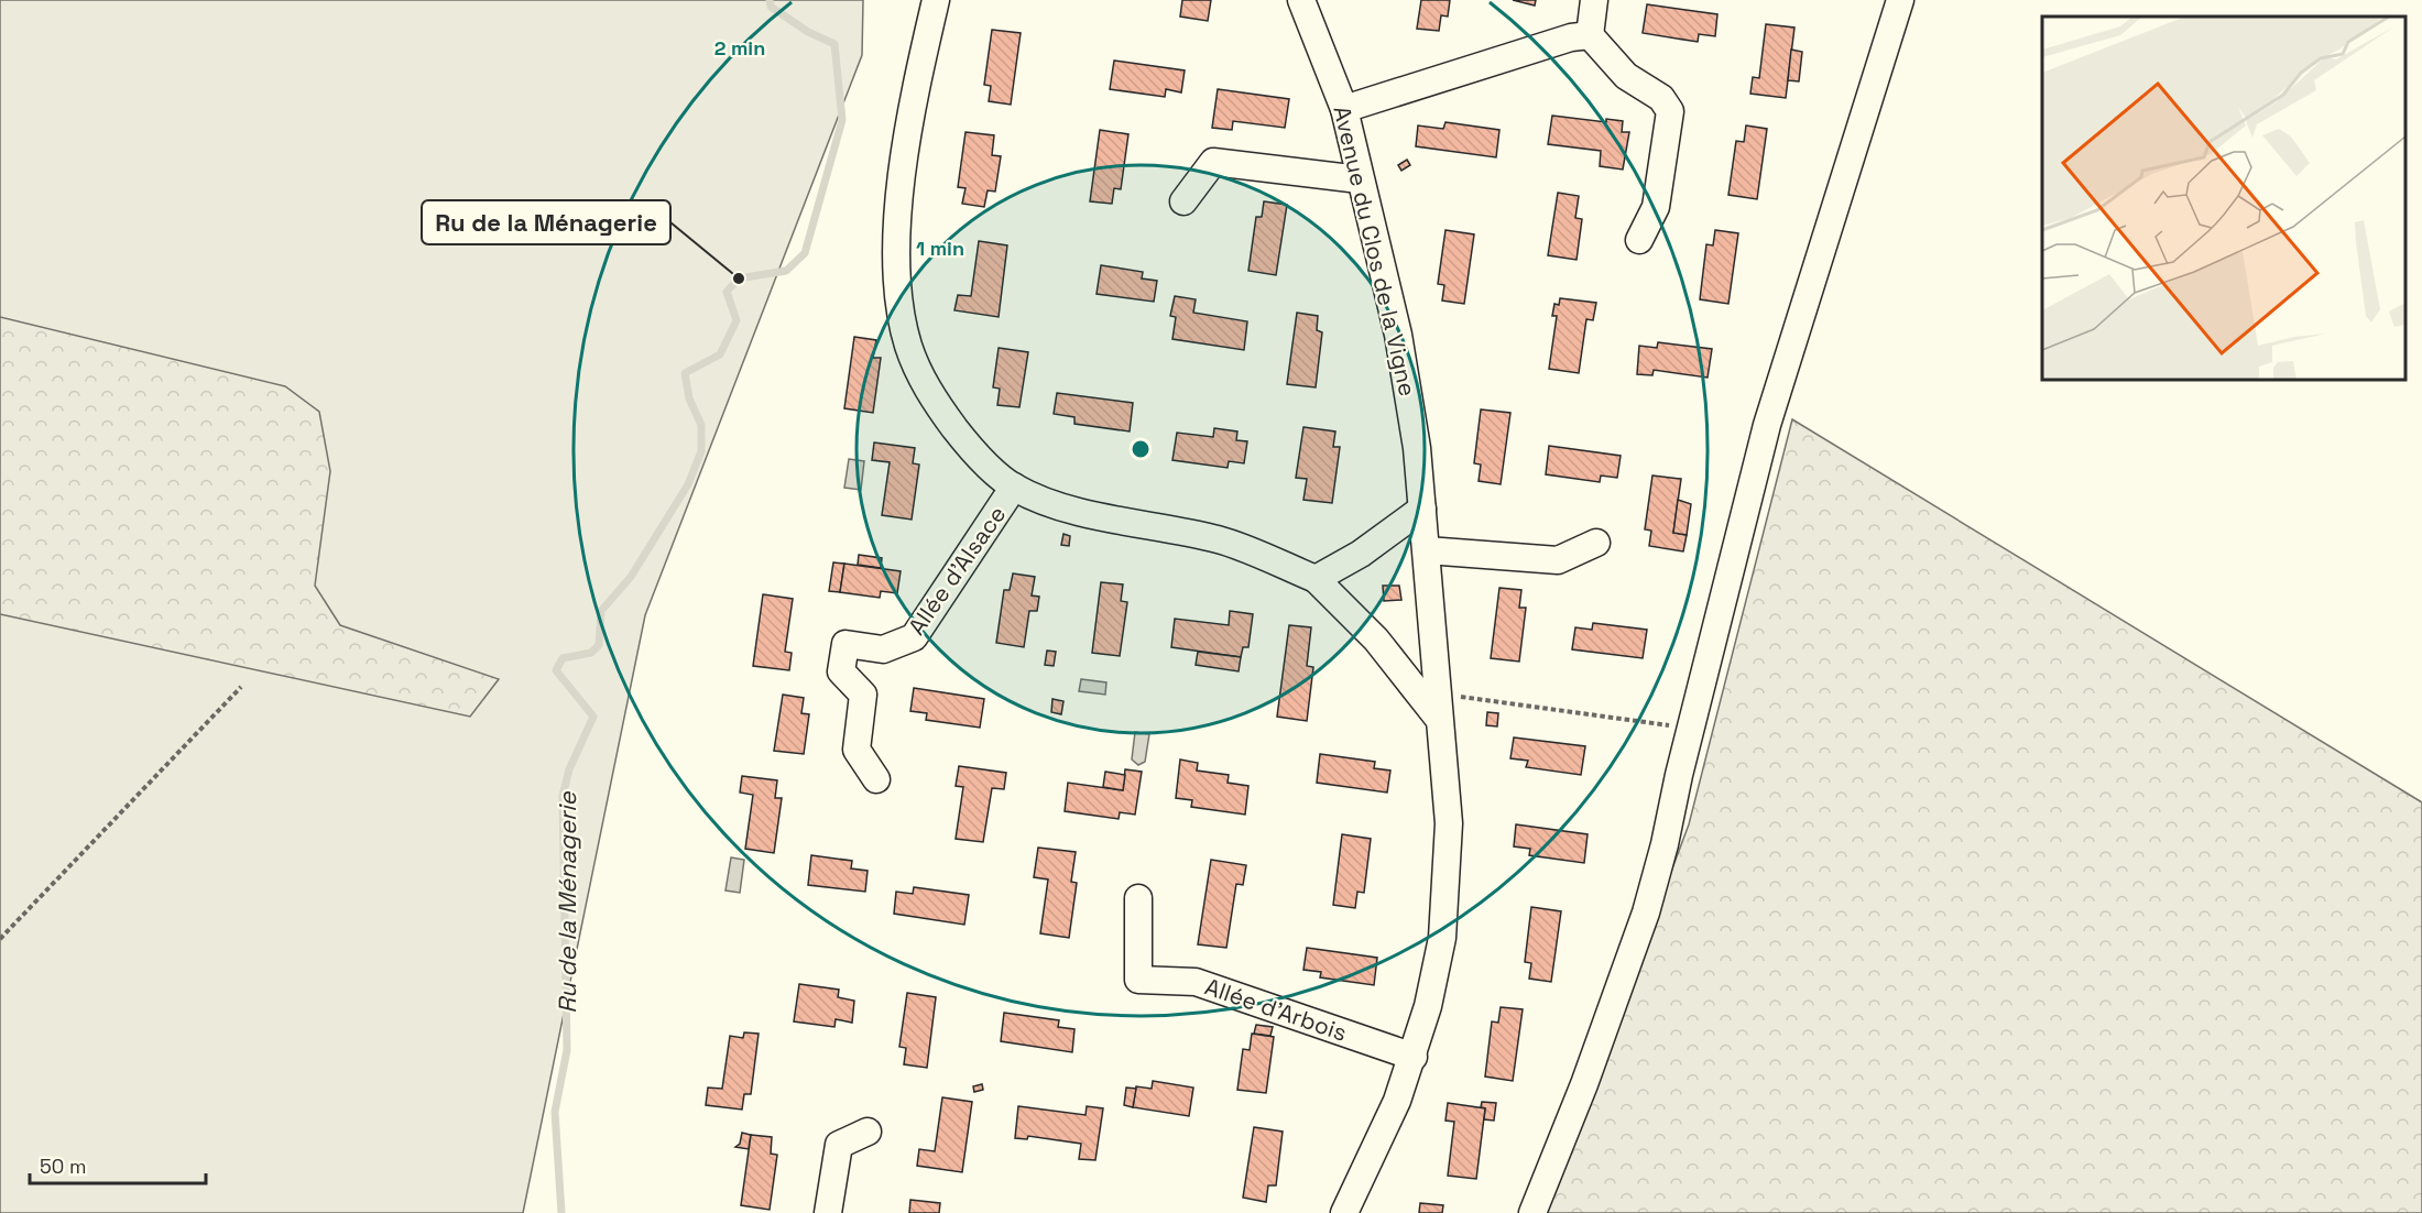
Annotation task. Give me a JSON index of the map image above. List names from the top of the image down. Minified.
{"streets":{"street":["Avenue du Clos de la Vigne","Allée d'Alsace","Allée d'Arbois"]},"crossings":[["Avenue du Clos de la Vigne","Allée d'Arbois"]],"water":["Ru de la Ménagerie"],"places":["Ru de la Ménagerie"],"scale_bar":"50 m","rings":["2 min","1 min"]}
